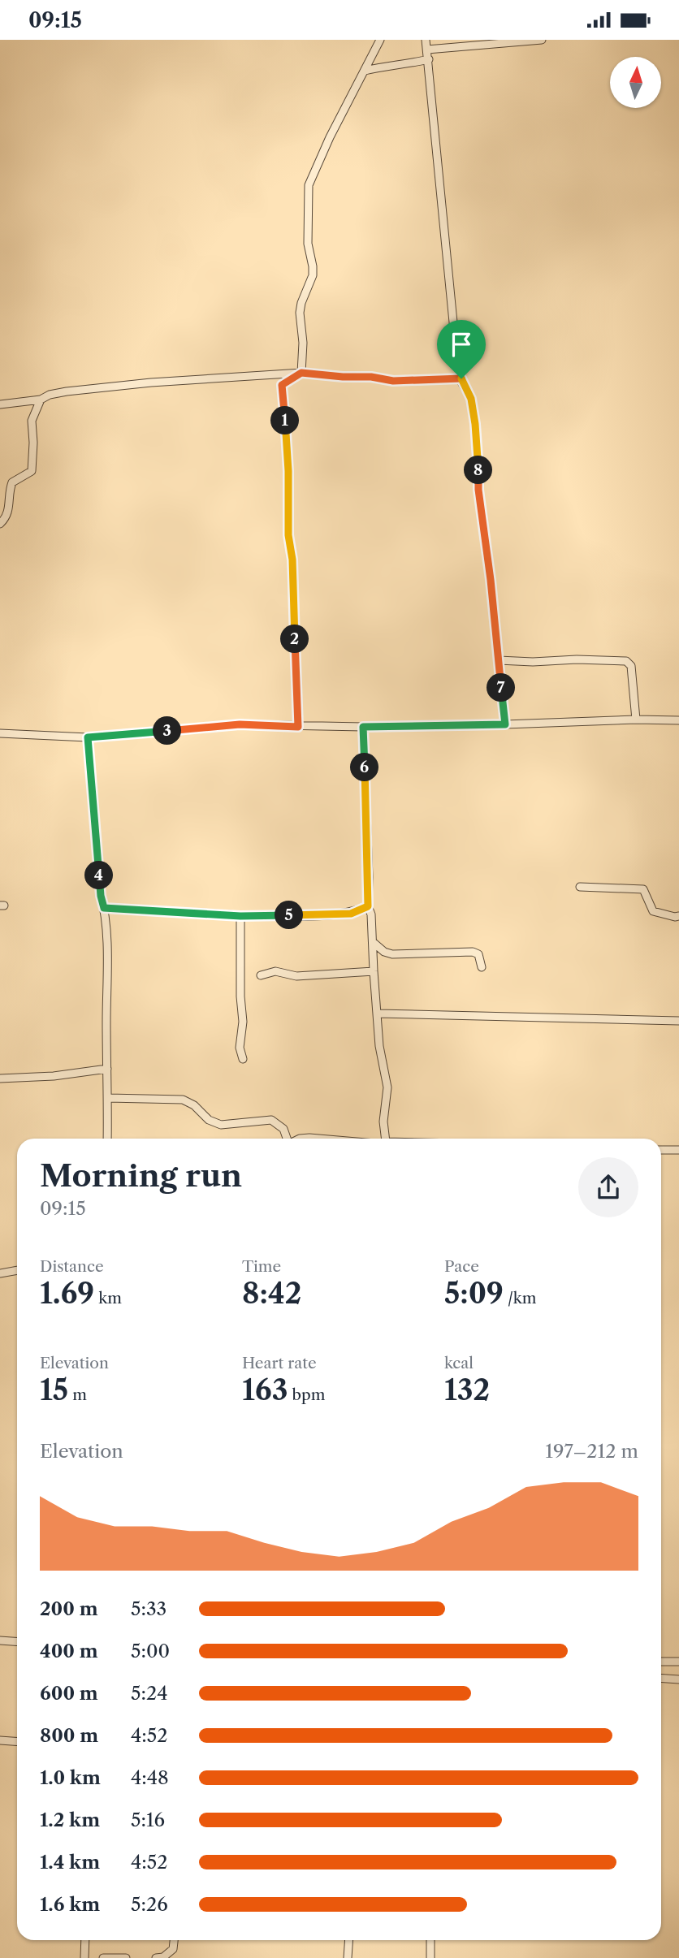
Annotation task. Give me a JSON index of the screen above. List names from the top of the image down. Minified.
{"north":"top","page":{"status":"09:15","pins":["1","8","2","7","3","6","4","5"],"heading":["Morning run","09:15"],"stats":[["Distance","1.69 km"],["Time","8:42"],["Pace","5:09 /km"],["Elevation","15 m"],["Heart rate","163 bpm"],["kcal","132"]],"chart":["Elevation","197–212 m"],"list":[{"name":"200 m","note":"5:33"},{"name":"400 m","note":"5:00"},{"name":"600 m","note":"5:24"},{"name":"800 m","note":"4:52"},{"name":"1.0 km","note":"4:48"},{"name":"1.2 km","note":"5:16"},{"name":"1.4 km","note":"4:52"},{"name":"1.6 km","note":"5:26"}]}}
